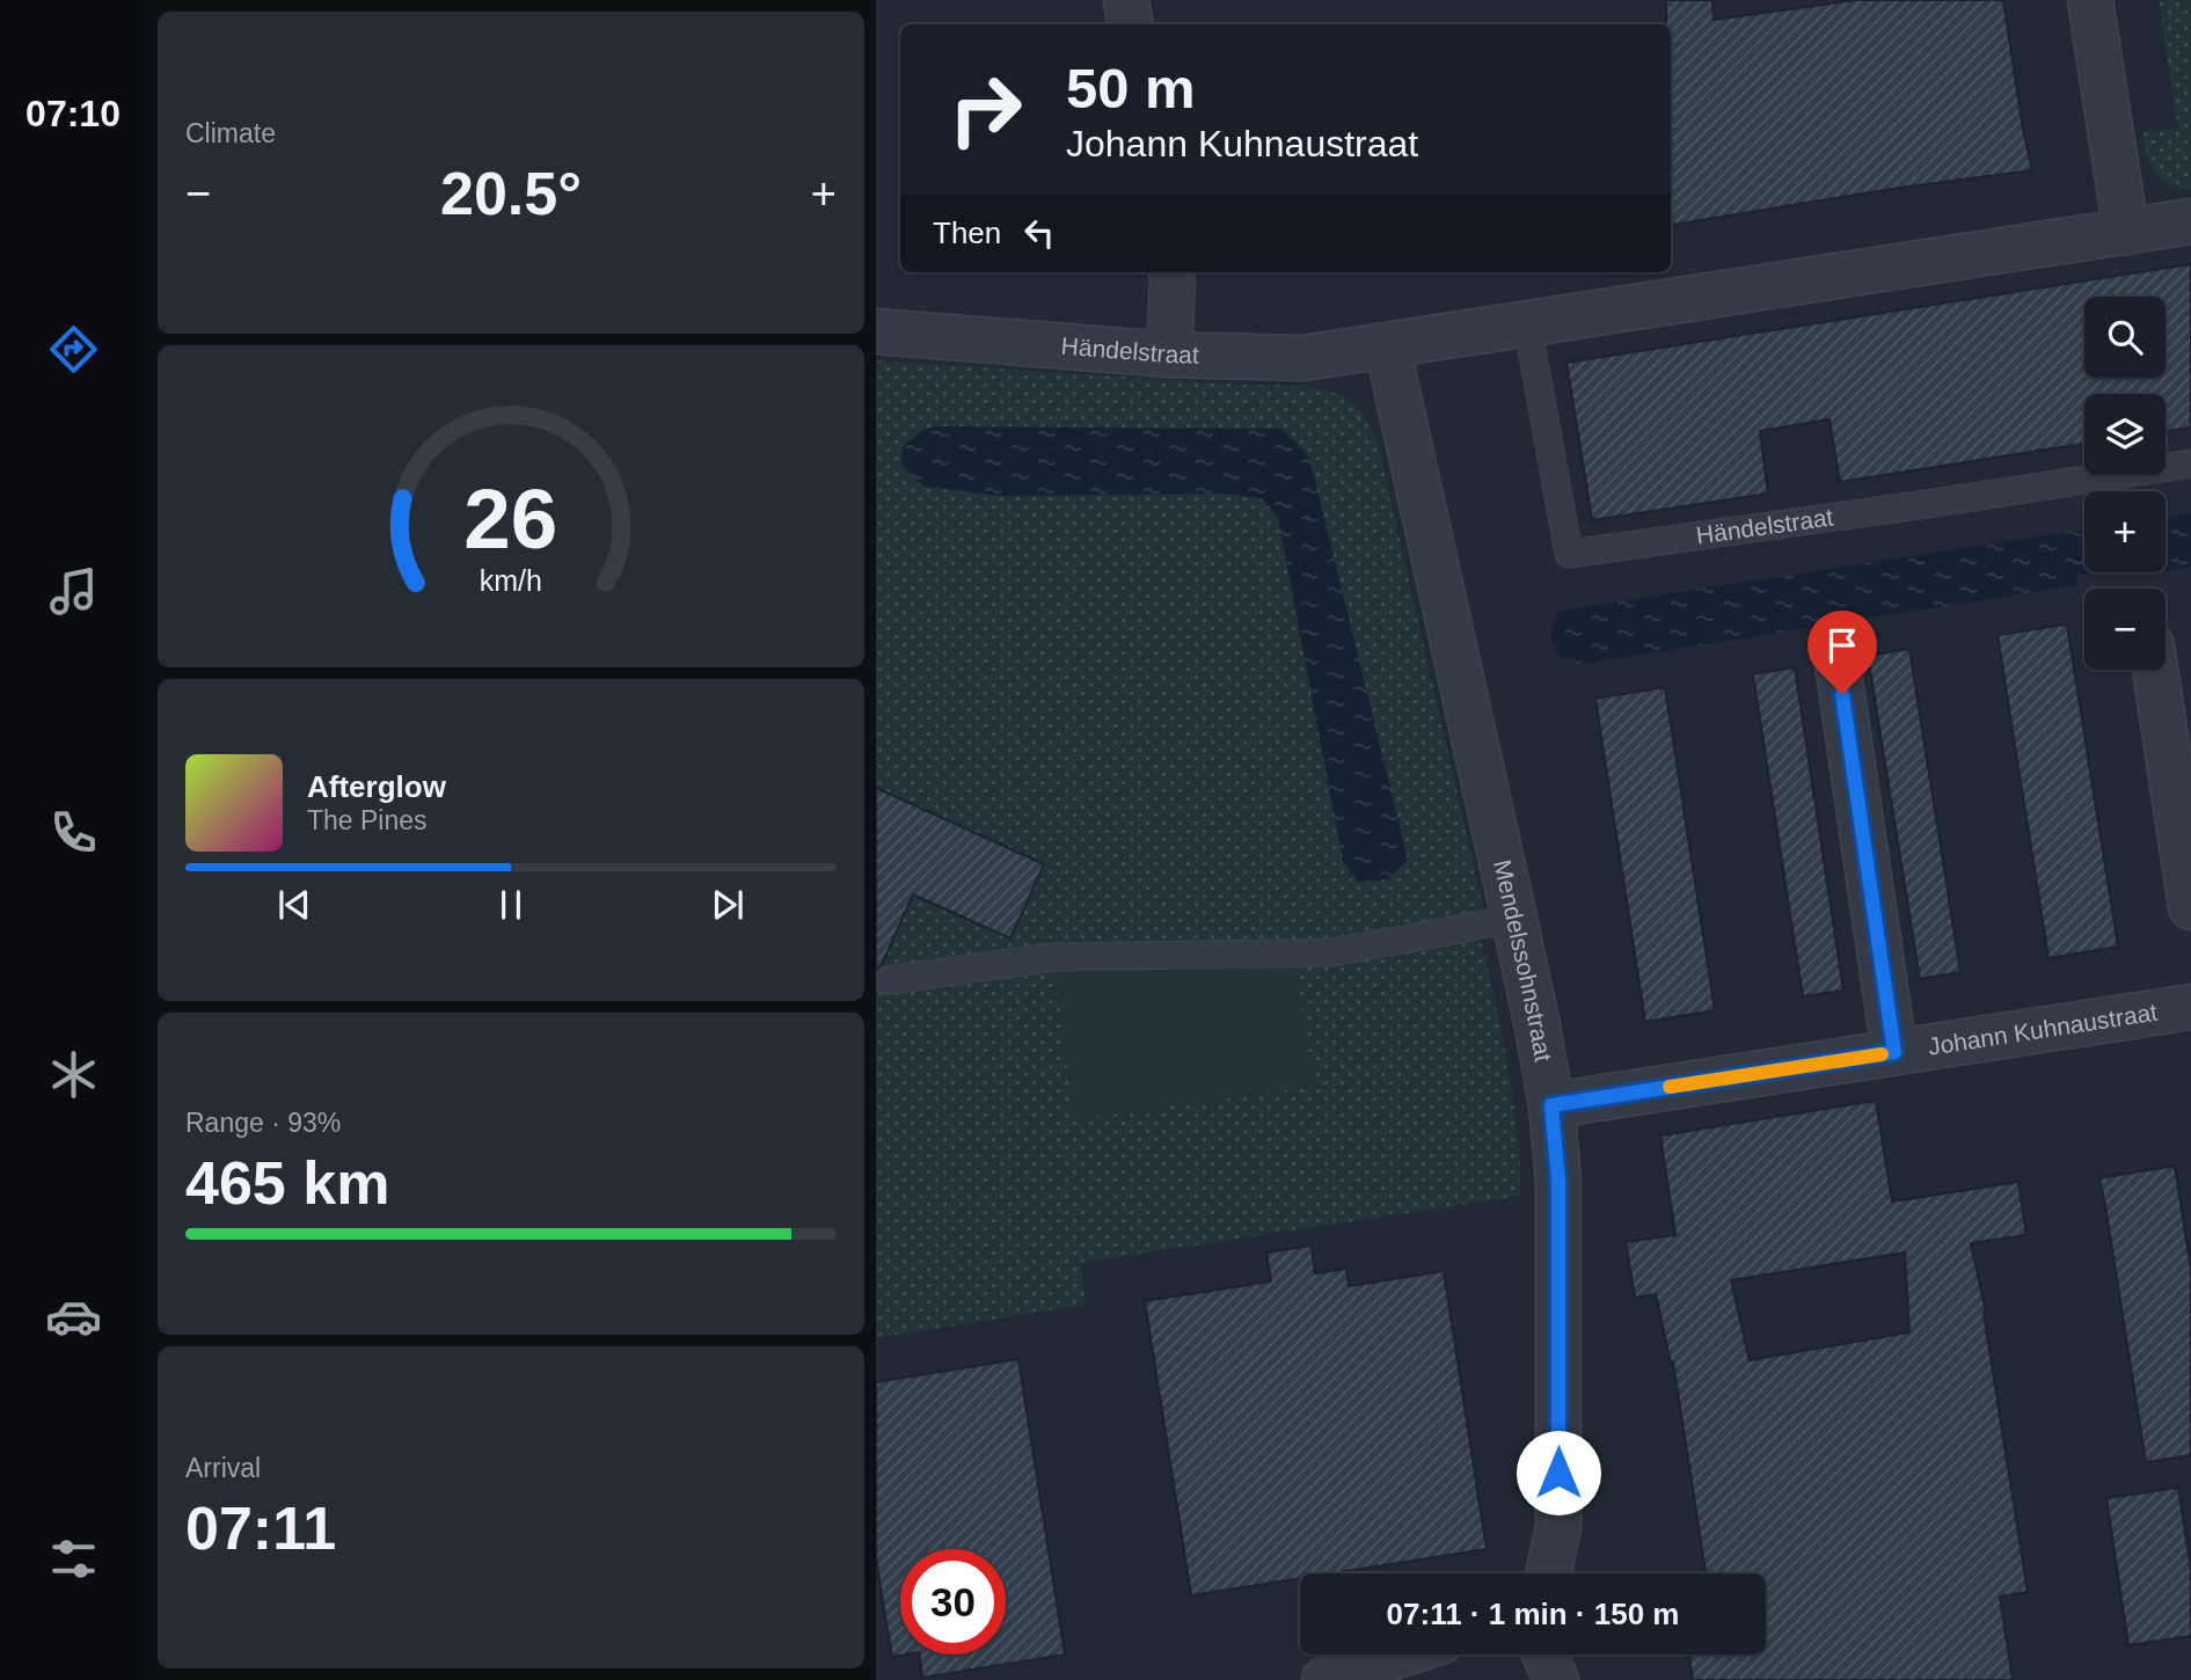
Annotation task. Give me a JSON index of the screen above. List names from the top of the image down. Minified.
{"streets":{"street":["Händelstraat","Mendelssohnstraat","Johann Kuhnaustraat"]},"crossings":[["Händelstraat","Mendelssohnstraat"],["Mendelssohnstraat","Johann Kuhnaustraat"]],"page":{"tabs":"07:10","tile":["Climate",["Range · 93%","465 km"],["Arrival","07:11"]],"turn":["50 m","Johann Kuhnaustraat"],"heat":["−","20.5°","+"],"then":"Then","map_buttons":["+","−"],"song":["Afterglow","The Pines"],"limit":"30","trip":"07:11 · 1 min · 150 m","gauge":["26","km/h"]}}
